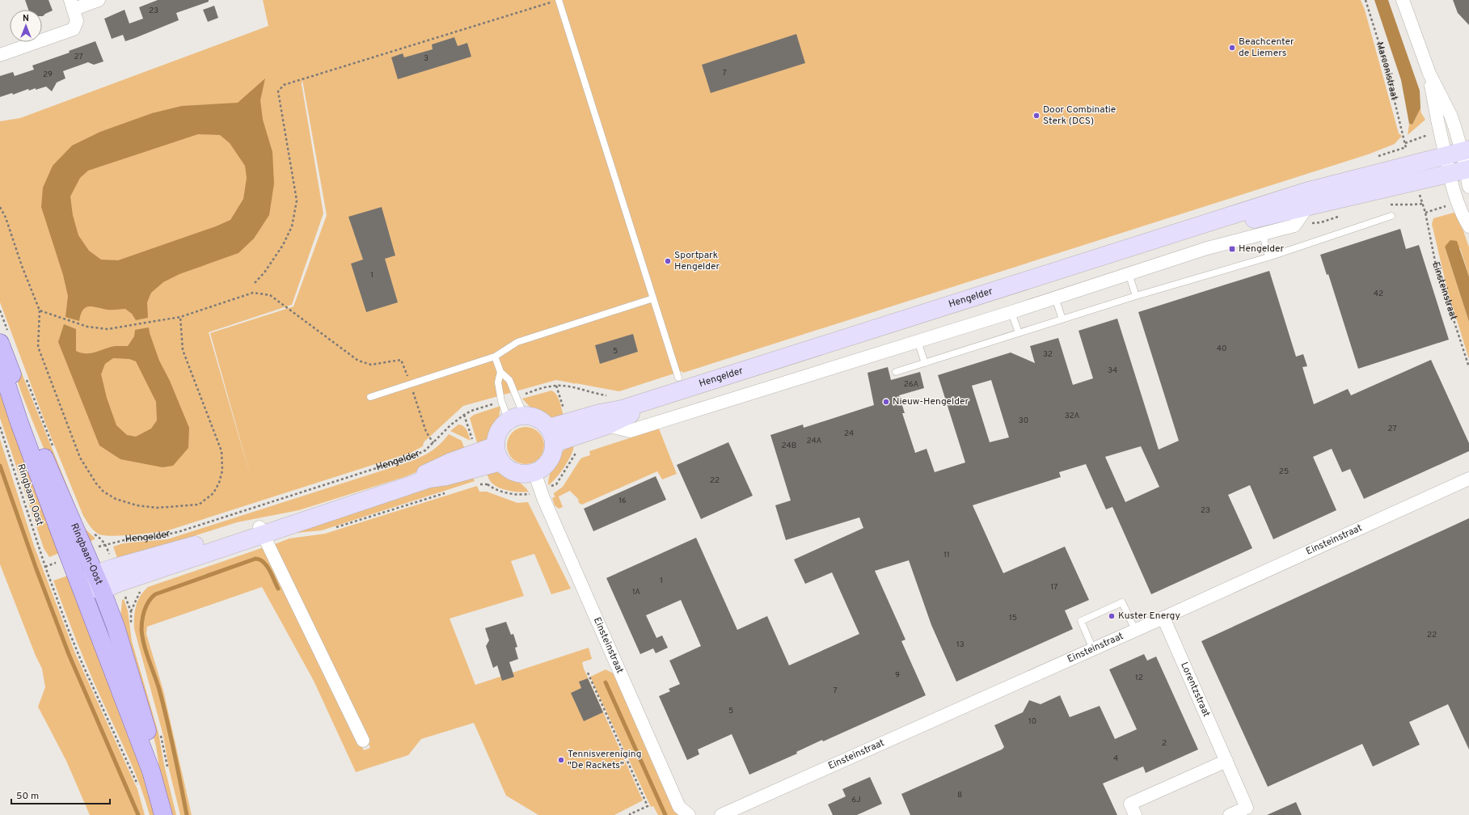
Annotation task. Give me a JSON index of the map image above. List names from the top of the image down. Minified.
{"streets":{"main road":["Hengelder","Ringbaan-Oost"],"street":["Einsteinstraat","Lorentzstraat"],"path":["Marconistraat","Ringbaan Oost"]},"crossings":[["Einsteinstraat","Hengelder"],["Einsteinstraat","Lorentzstraat"]],"places":{"other":["Beachcenter de Liemers","Door Combinatie Sterk (DCS)","Sportpark Hengelder","Nieuw-Hengelder","Kuster Energy","Tennisvereniging \"De Rackets\""],"transit":["Hengelder"]},"house_numbers":["23","27","3","7","29","1","42","40","5","32","34","26A","32A","30","27","24","24A","24B","25","22","16","23","11","1","17","1A","15","22","13","9","12","7","5","10","2","4","8","6J"],"scale_bar":"50 m","north":"top"}
